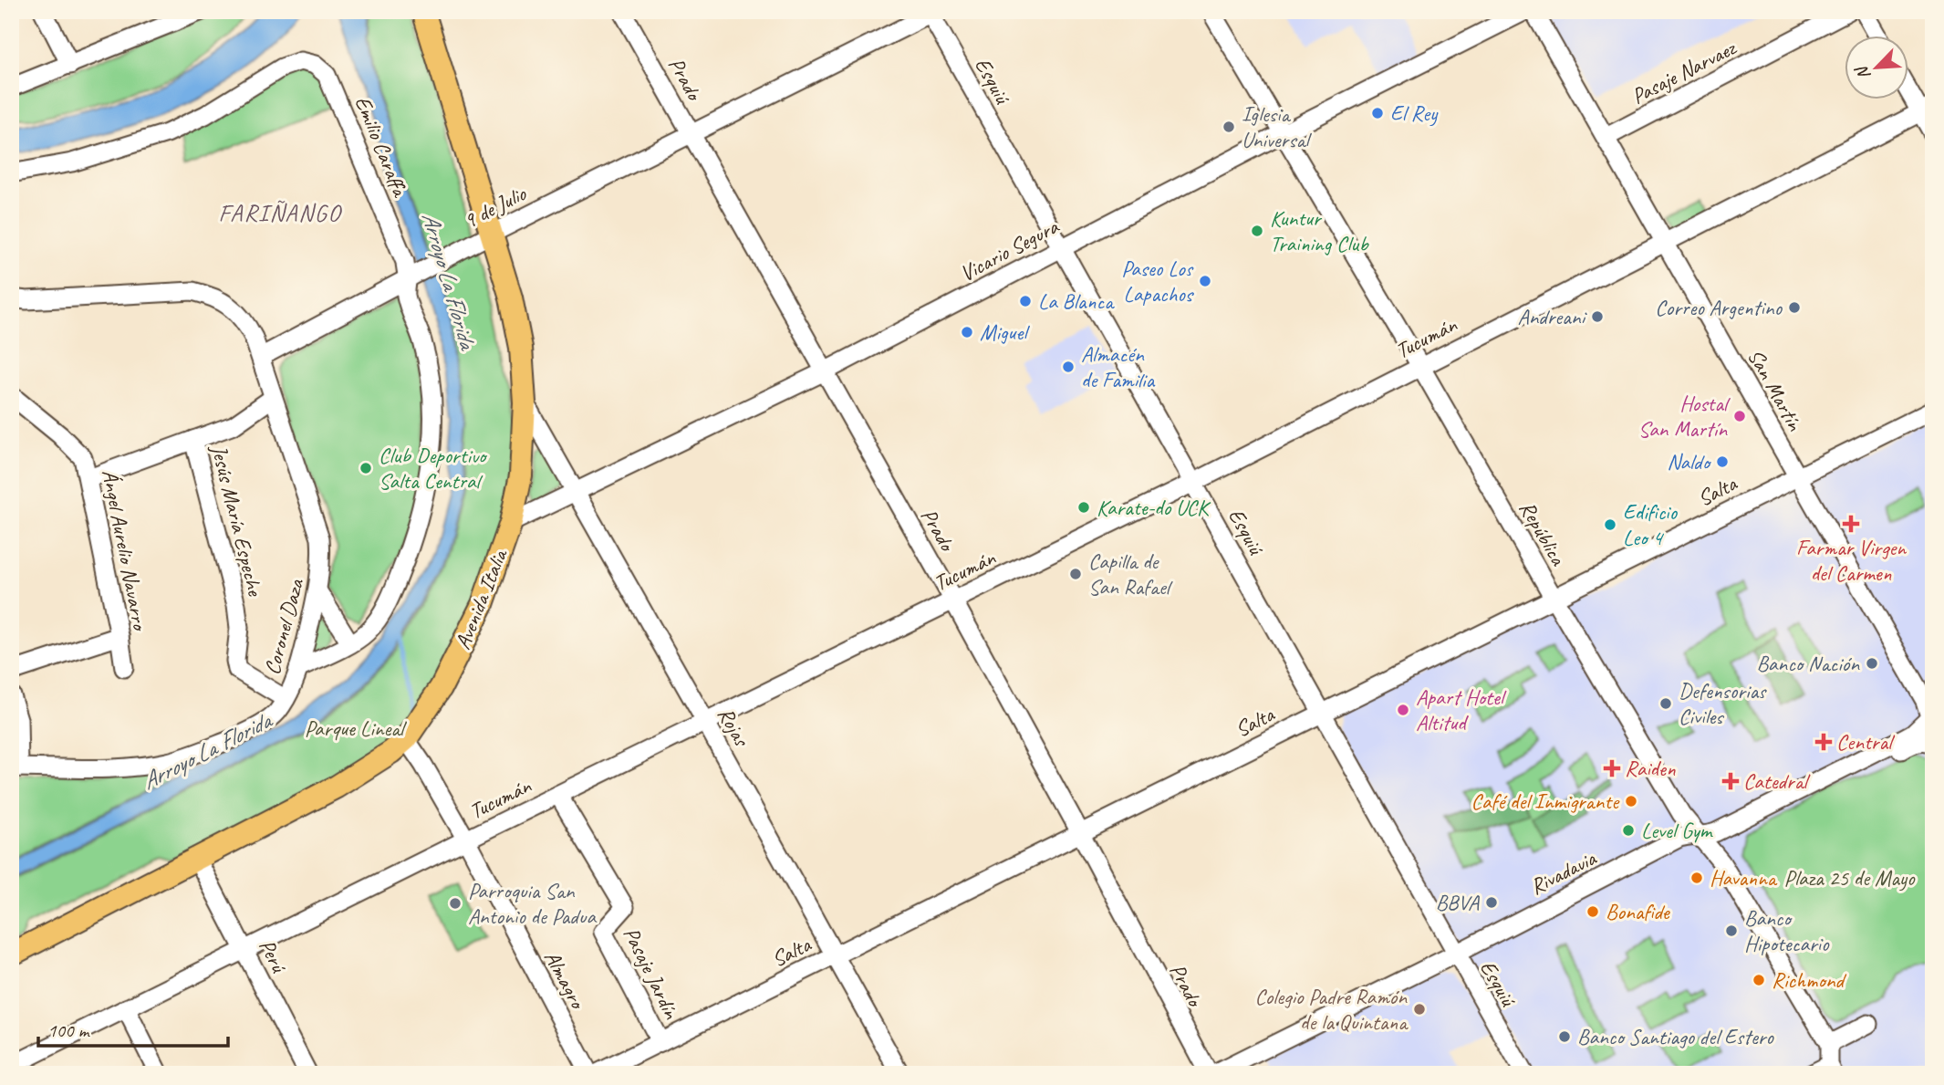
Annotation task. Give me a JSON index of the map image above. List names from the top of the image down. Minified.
{"streets":{"main road":["Avenida Italia"],"street":["Pasaje Narvaez","Prado","Esquiú","Emilio Caraffa","9 de Julio","Vicario Segura","Tucumán","San Martín","Salta","Jesús María Espeche","República","Ángel Aurelio Navarro","Coronel Daza","Rojas","Rivadavia","Perú","Pasaje Jardín","Almagro"]},"crossings":[["Pasaje Narvaez","San Martín"],["Prado","9 de Julio"],["Prado","Vicario Segura"],["Prado","Tucumán"],["Prado","Salta"],["Esquiú","9 de Julio"],["Esquiú","Vicario Segura"],["Esquiú","Tucumán"],["Esquiú","Salta"],["Esquiú","Rivadavia"],["Emilio Caraffa","9 de Julio"],["Emilio Caraffa","Coronel Daza"],["9 de Julio","Avenida Italia"],["9 de Julio","Coronel Daza"],["Vicario Segura","República"],["Vicario Segura","Avenida Italia"],["Vicario Segura","Rojas"],["Tucumán","San Martín"],["Tucumán","República"],["Tucumán","Rojas"],["Tucumán","Perú"],["Tucumán","Pasaje Jardín"],["Tucumán","Almagro"],["San Martín","Salta"],["San Martín","Rivadavia"],["Salta","República"],["Salta","Rojas"],["Salta","Pasaje Jardín"],["Jesús María Espeche","Coronel Daza"],["República","Rivadavia"],["Avenida Italia","Rojas"],["Avenida Italia","Perú"],["Avenida Italia","Almagro"]],"districts":["FARIÑANGO"],"water":["Arroyo La Florida"],"parks":["Parque Lineal","Plaza 25 de Mayo"],"places":{"other":["El Rey","Iglesia Universal","Kuntur Training Club","Paseo Los Lapachos","La Blanca","Correo Argentino","Andreani","Miguel","Almacén de Familia","Hostal San Martín","Naldo","Club Deportivo Salta Central","Karate-do UCK","Edificio Leo 4","Capilla de San Rafael","Banco Nación","Defensorias Civiles","Apart Hotel Altitud","Café del Inmigrante","Level Gym","Havanna","BBVA","Parroquia San Antonio de Padua","Bonafide","Banco Hipotecario","Richmond","Colegio Padre Ramón de la Quintana","Banco Santiago del Estero"],"health":["Farmar Virgen del Carmen","Central","Raiden","Catedral"]},"scale_bar":"100 m","north":"bottom left"}
